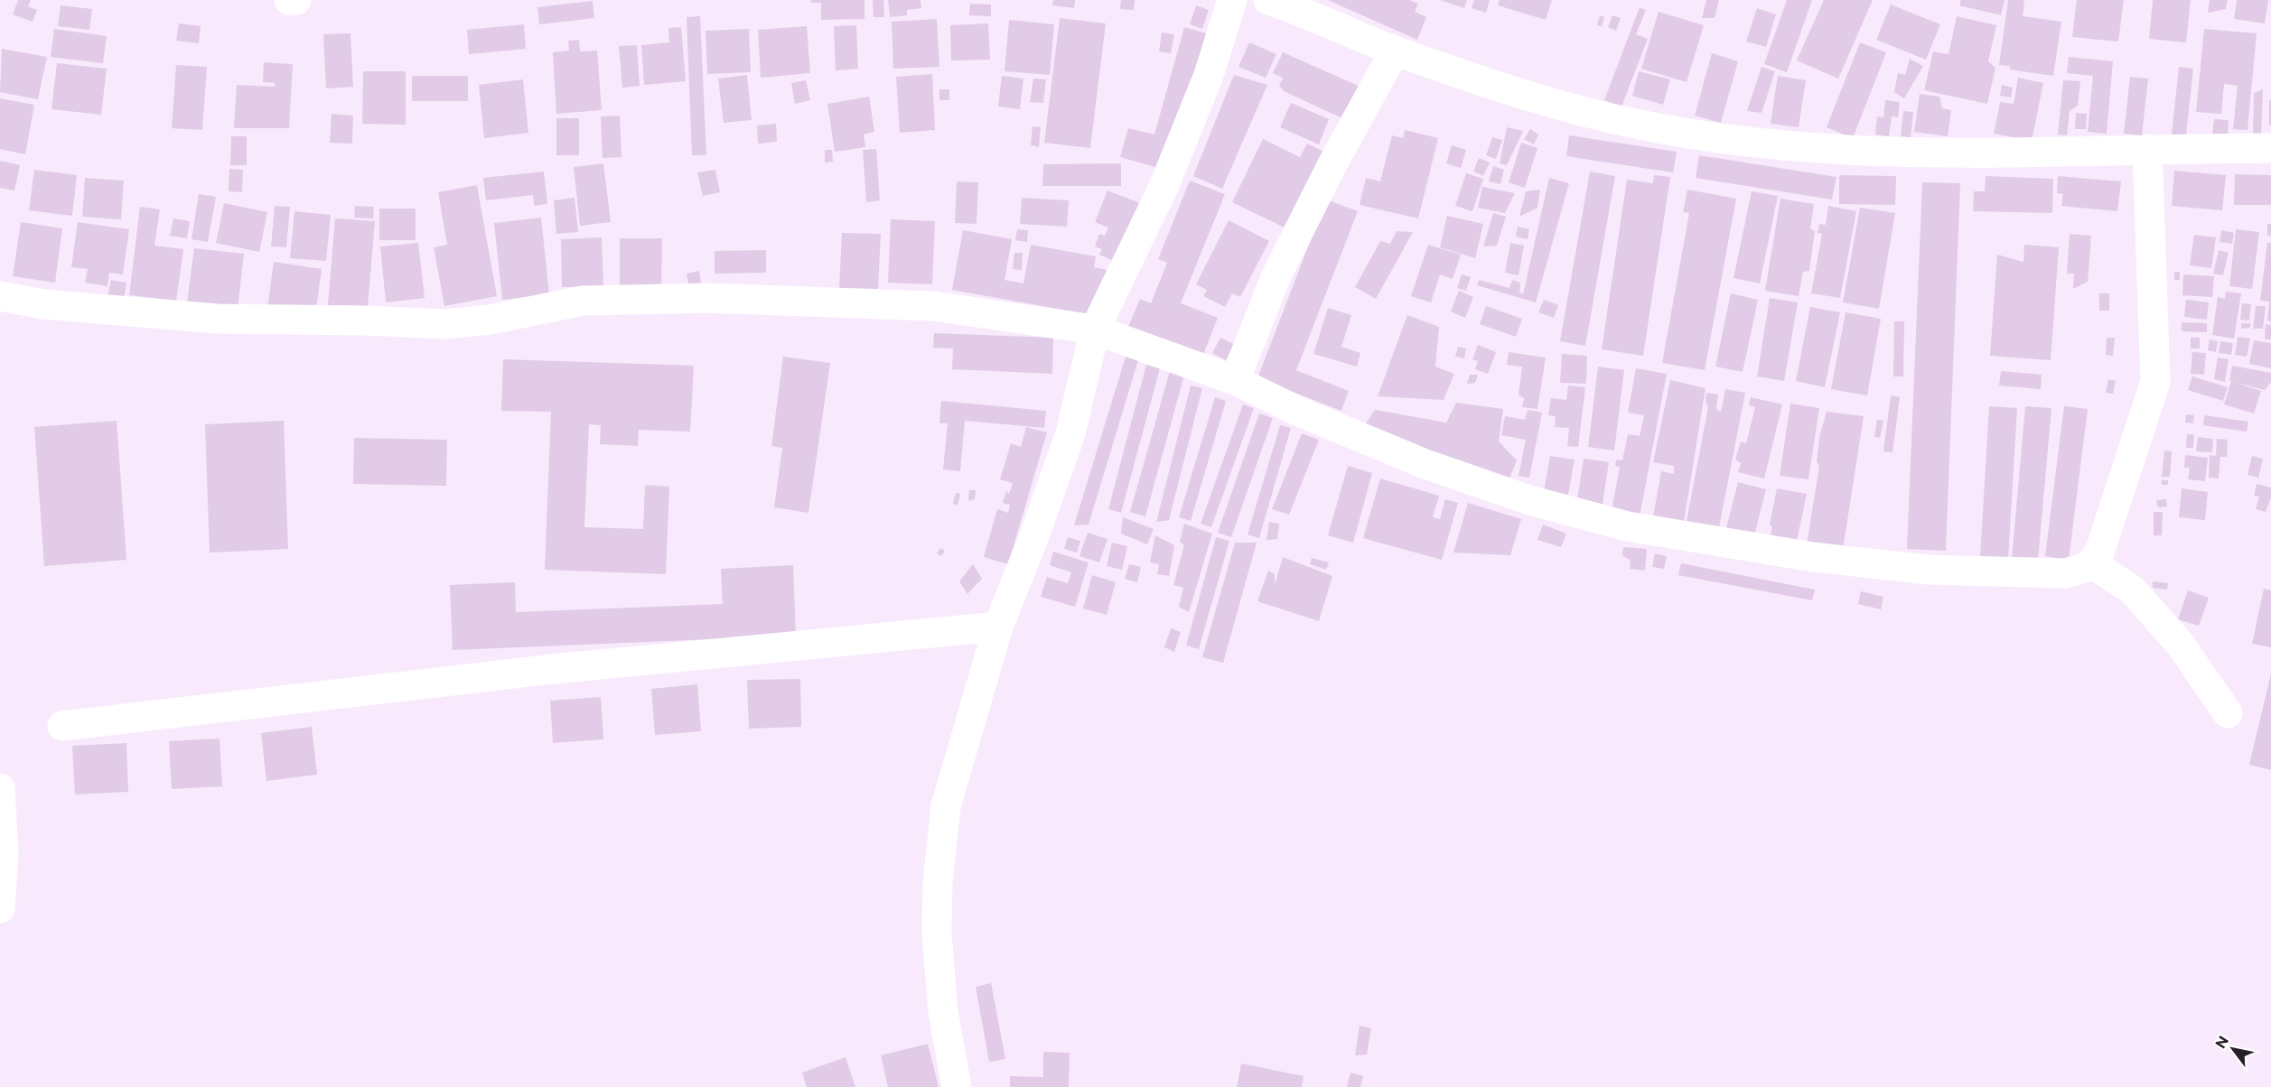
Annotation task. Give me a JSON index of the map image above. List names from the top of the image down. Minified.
{"north":"top left"}
